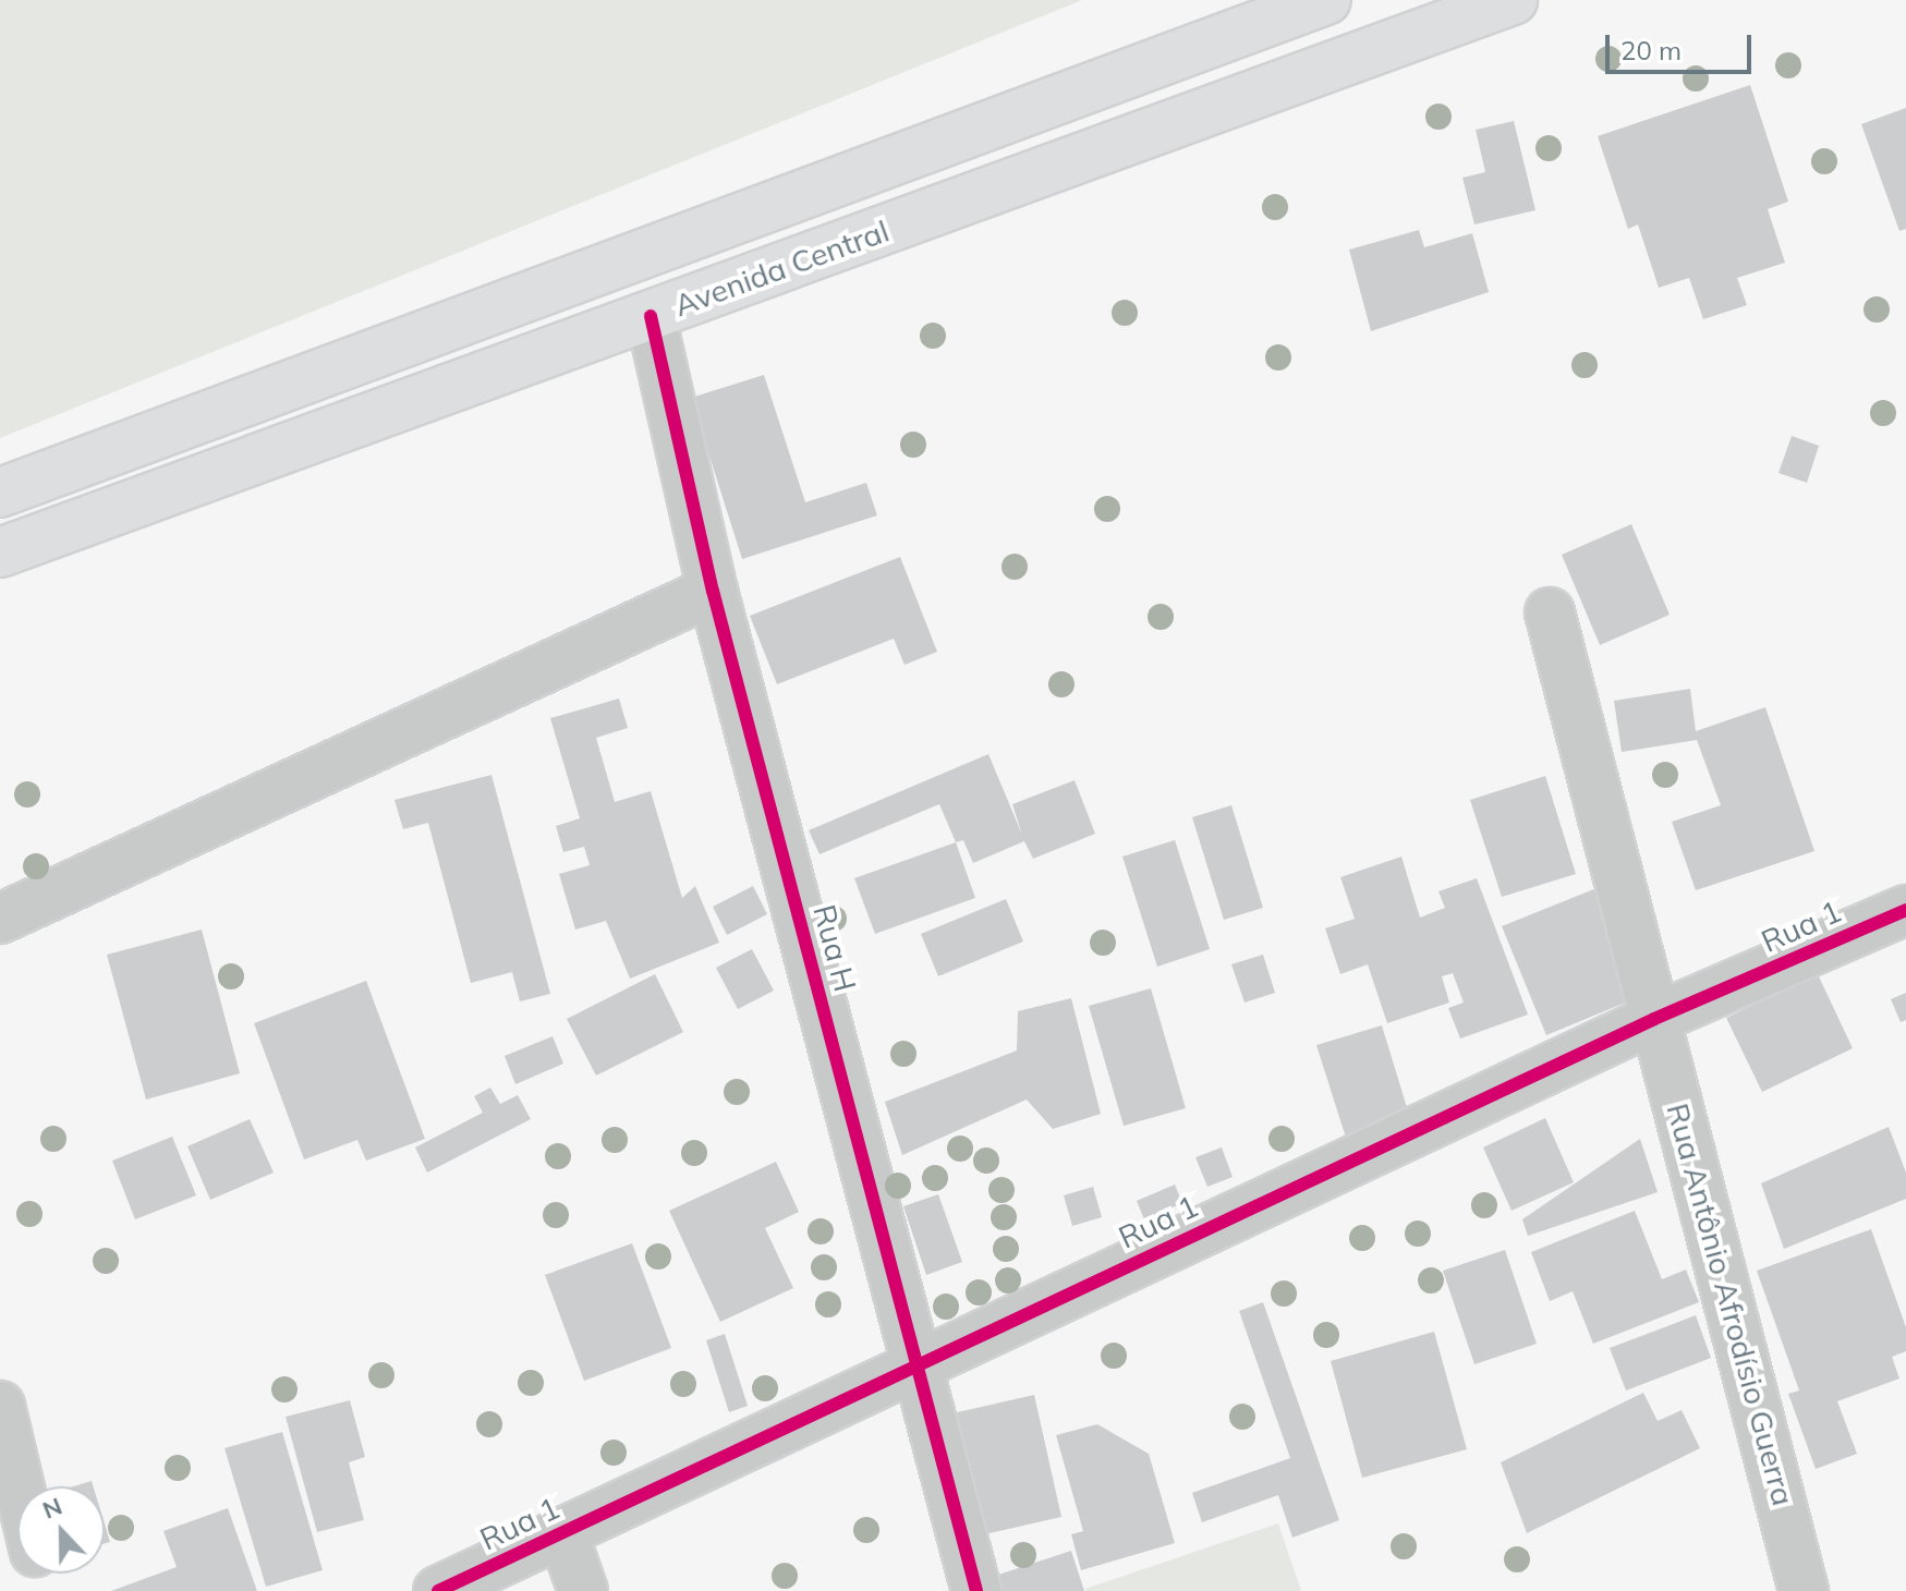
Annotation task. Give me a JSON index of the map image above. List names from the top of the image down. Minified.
{"streets":{"main road":["Avenida Central"],"street":["Rua 1","Rua H","Rua Antônio Afrodísio Guerra"]},"crossings":[["Avenida Central","Rua H"],["Rua 1","Rua H"],["Rua 1","Rua Antônio Afrodísio Guerra"]],"scale_bar":"20 m","north":"top"}
